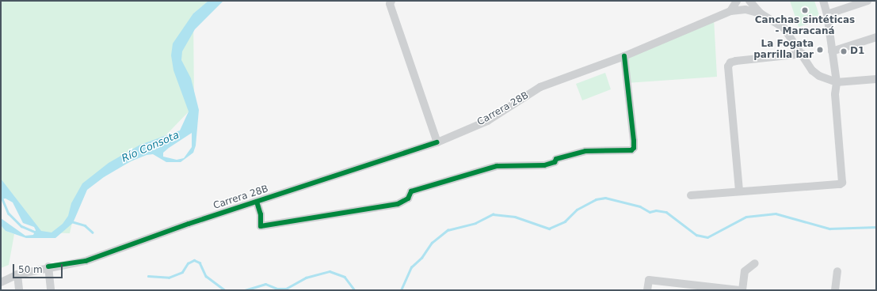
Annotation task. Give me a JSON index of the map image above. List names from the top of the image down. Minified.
{"streets":{"street":["Carrera 28B"]},"water":["Río Consota"],"places":["Canchas sintéticas - Maracaná","La Fogata parrilla bar","D1"],"scale_bar":"50 m"}
